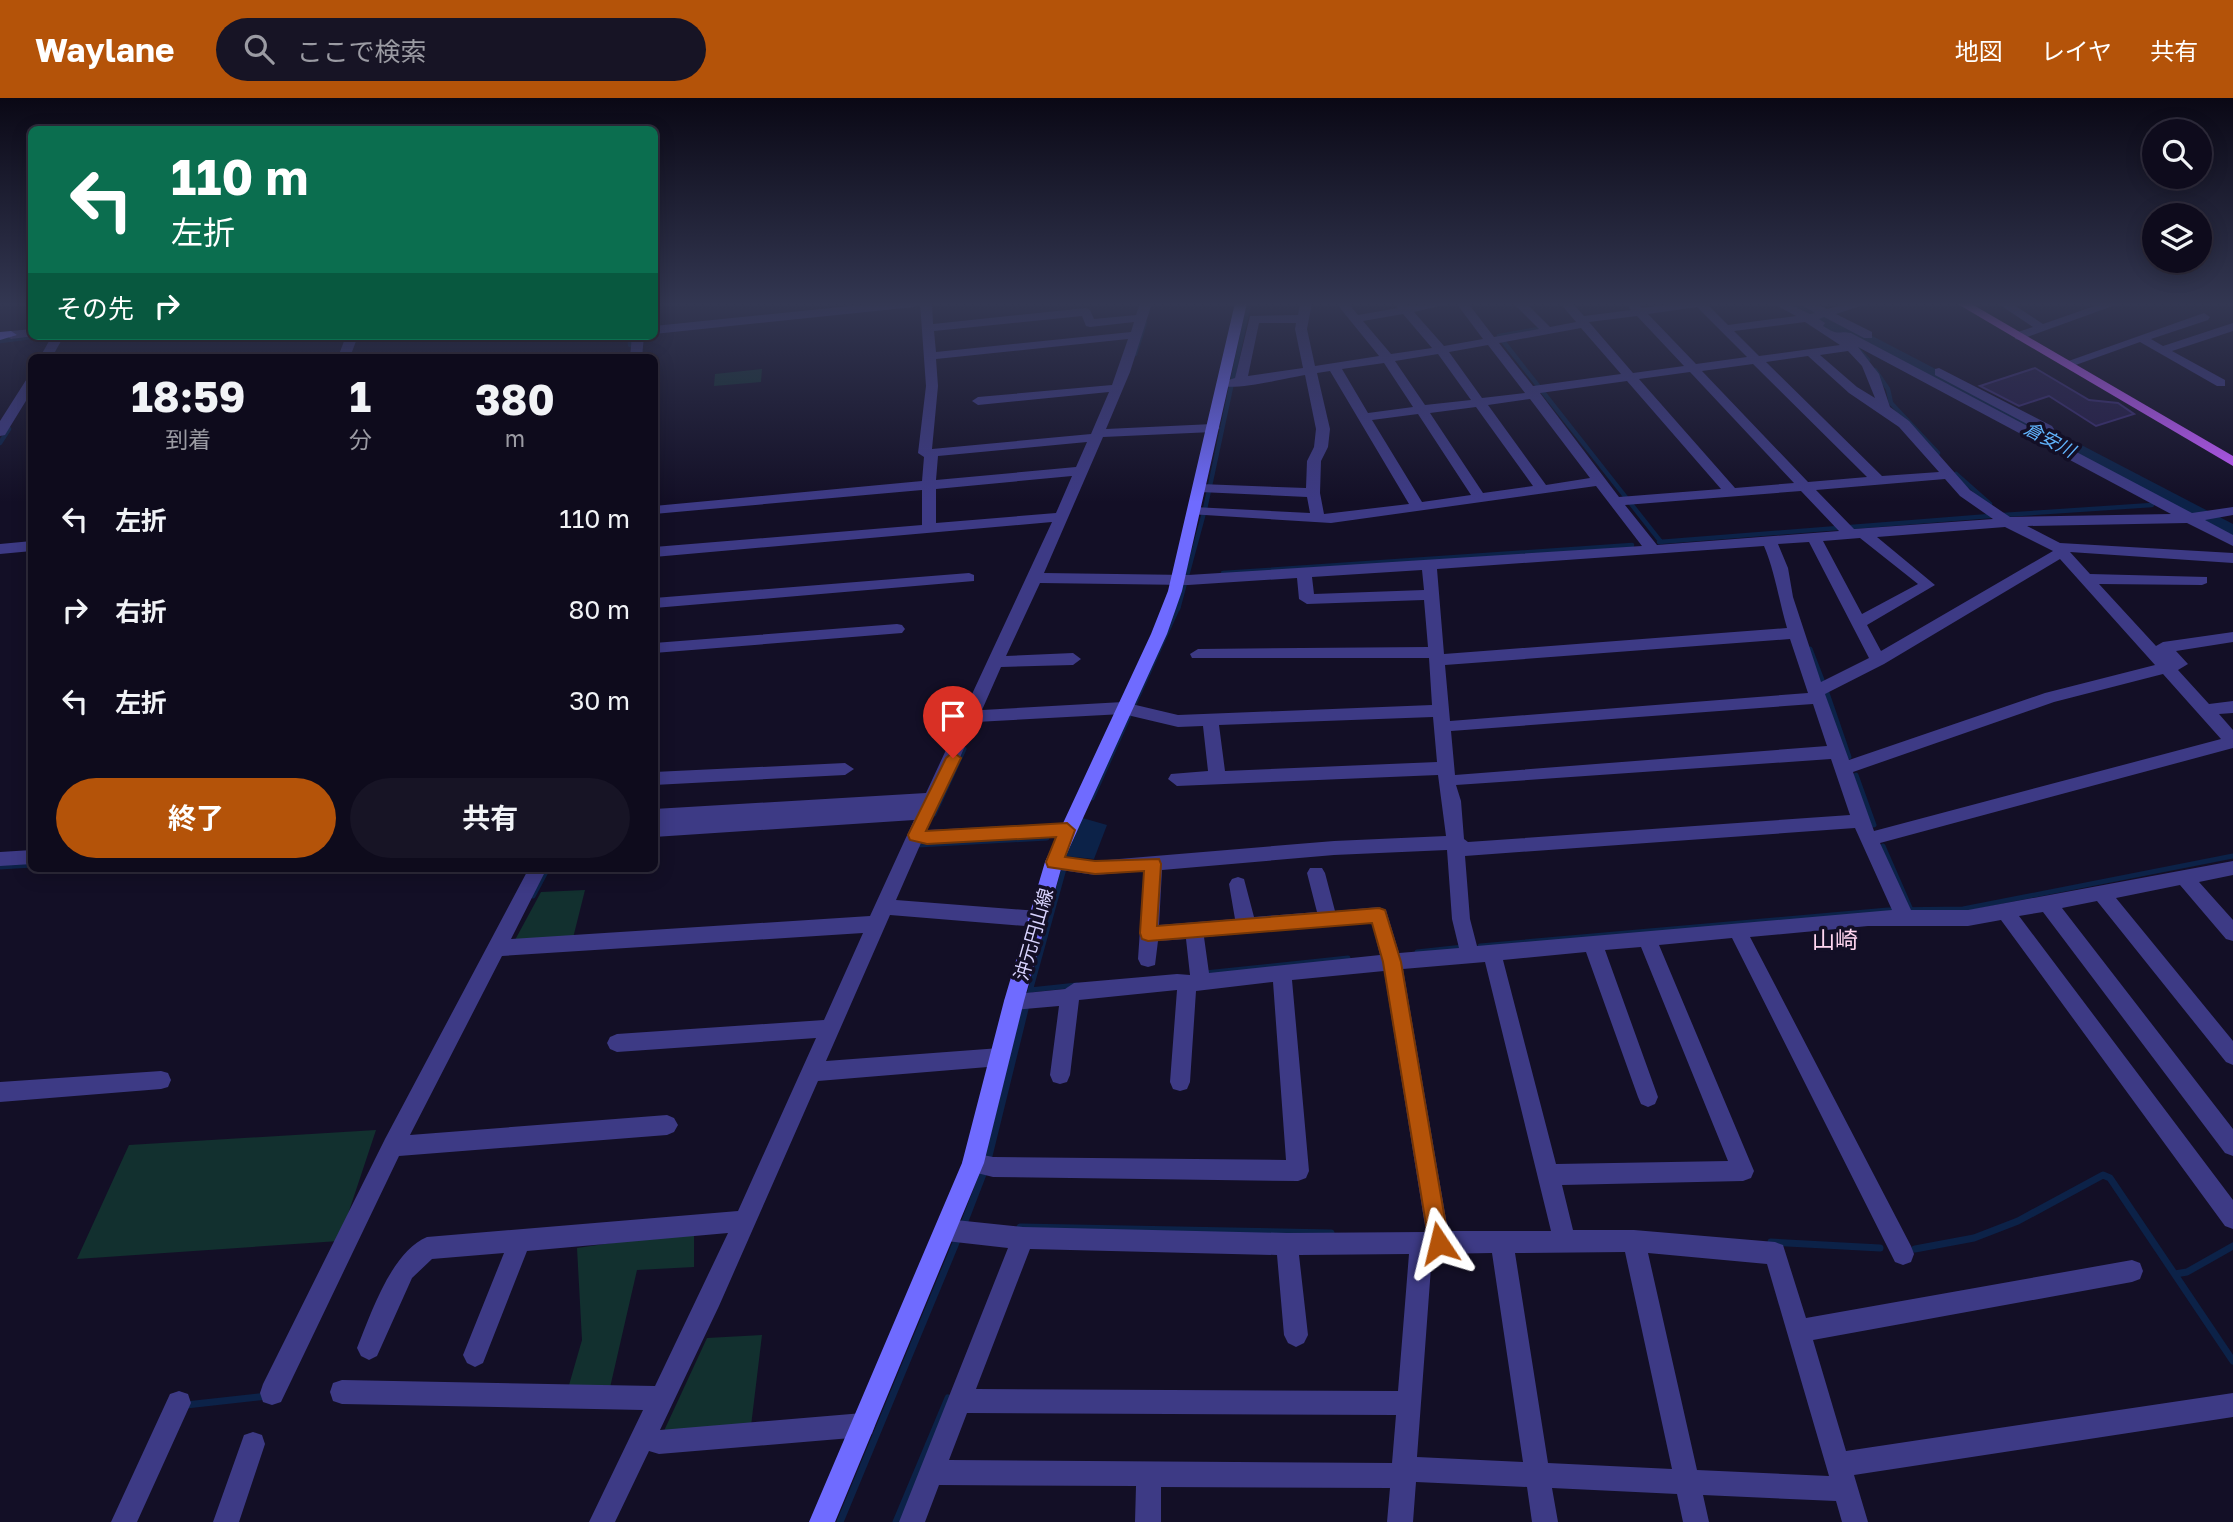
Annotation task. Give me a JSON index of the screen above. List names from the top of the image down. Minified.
{"streets":{"main road":["沖元円山線"]},"districts":["山崎"],"water":["倉安川"],"page":{"header":"Waylane","search":"ここで検索","nav":["地図","レイヤ","共有"],"turn":["110 m","左折"],"then":"その先","eta":["18:59","到着","1","分","380","m"],"list":[{"name":"左折","value":"110 m"},{"name":"右折","value":"80 m"},{"name":"左折","value":"30 m"}],"buttons":["終了","共有"]}}
